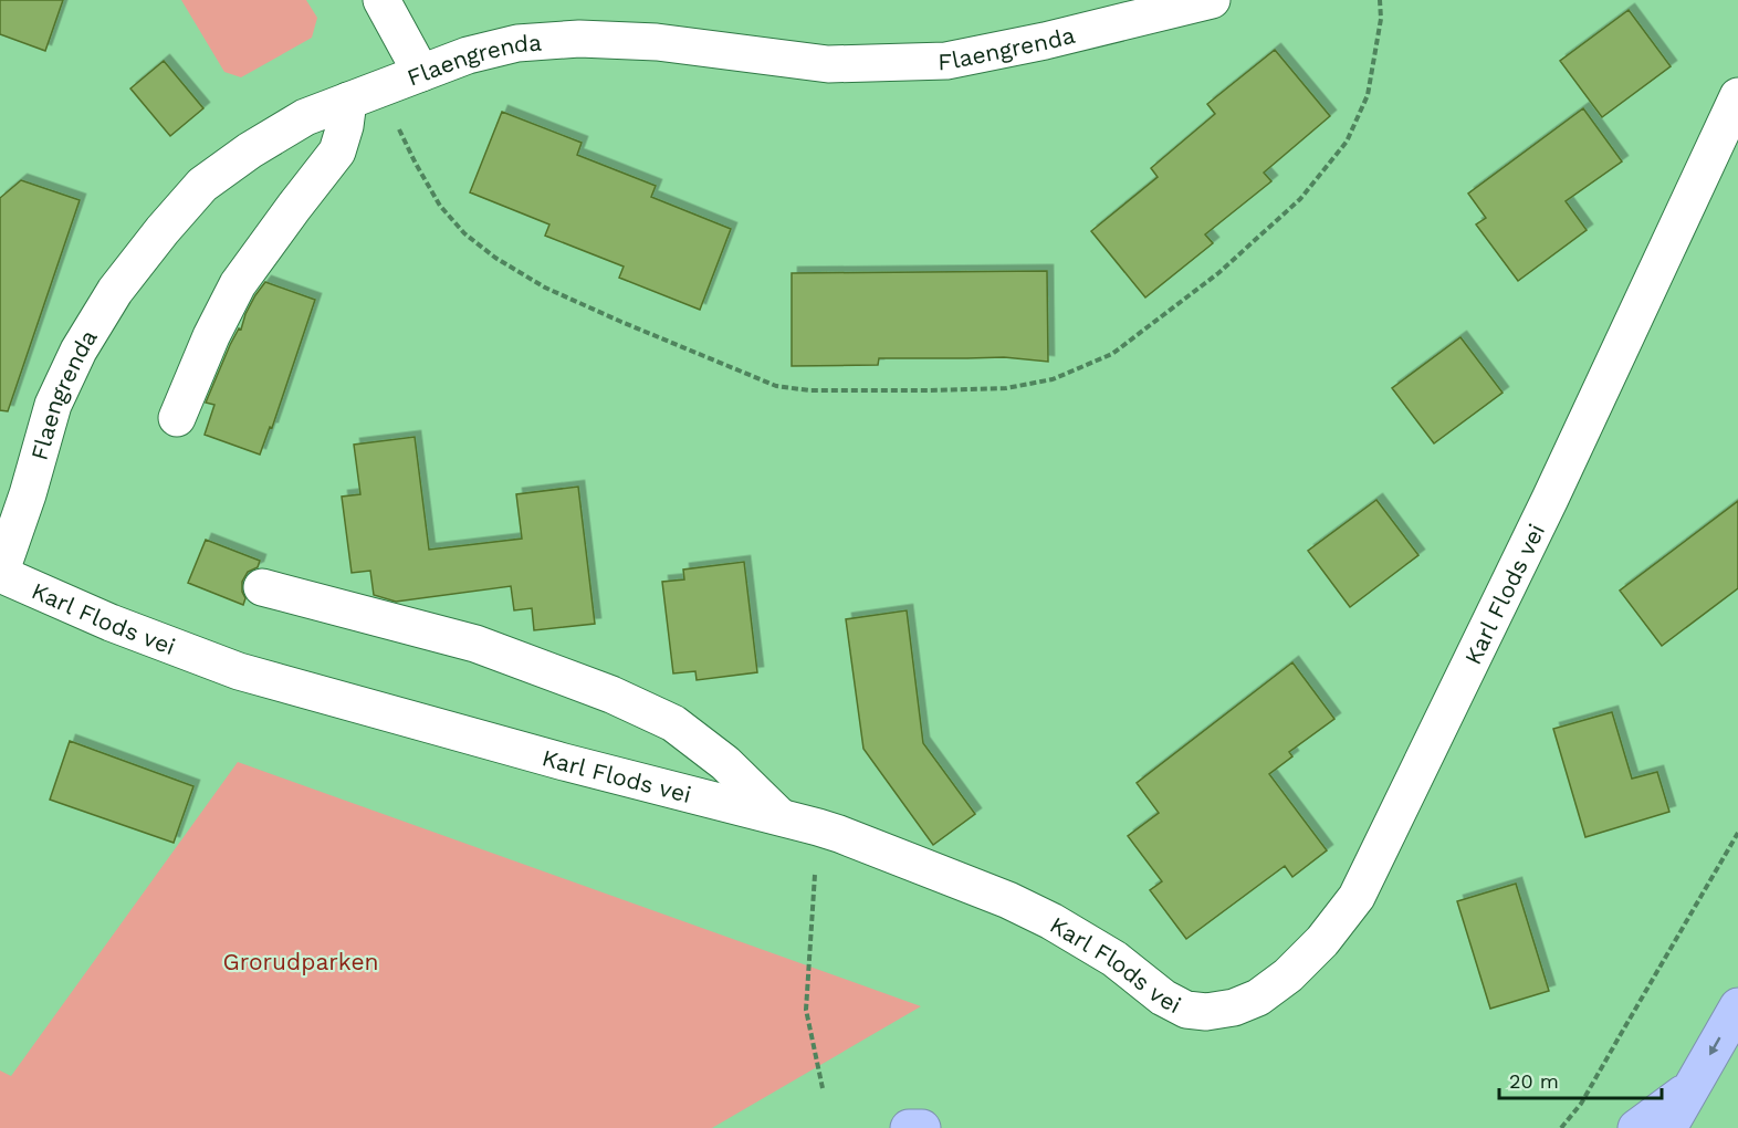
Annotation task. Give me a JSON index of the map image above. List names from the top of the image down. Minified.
{"streets":{"street":["Flaengrenda","Karl Flods vei"]},"crossings":[["Flaengrenda","Karl Flods vei"]],"parks":["Grorudparken"],"scale_bar":"20 m"}
